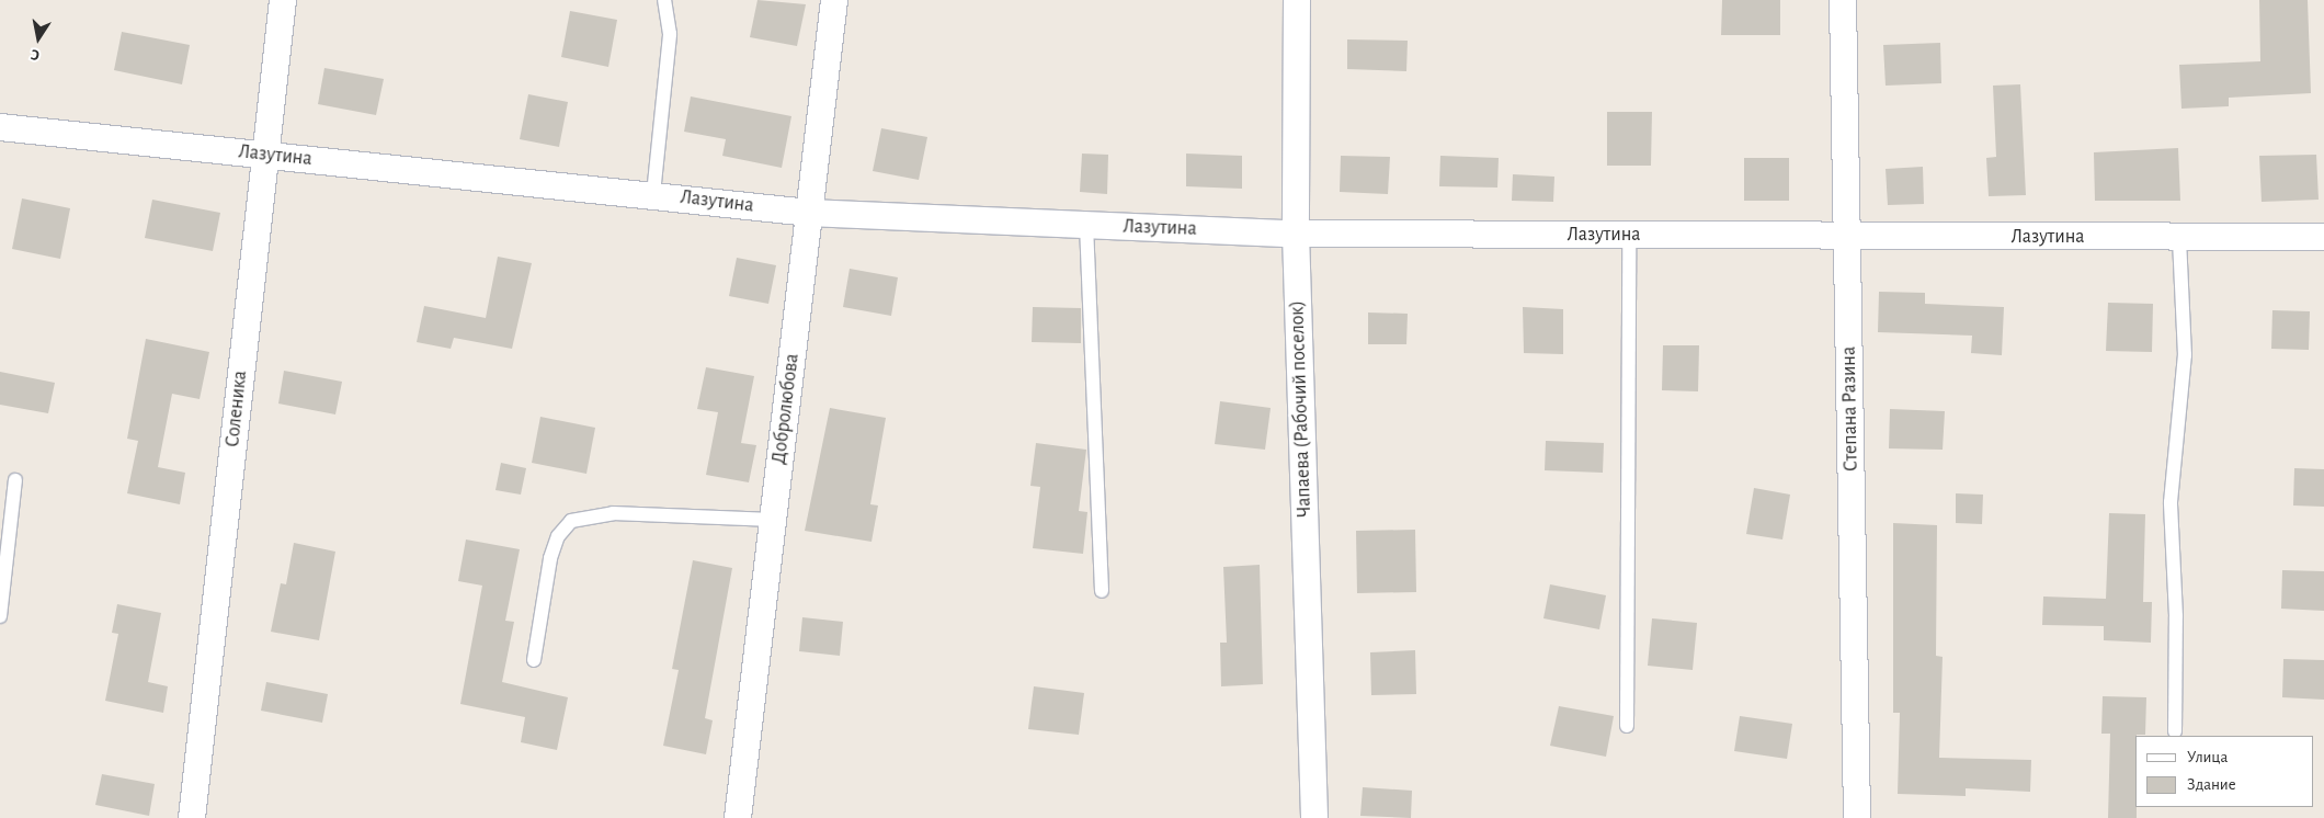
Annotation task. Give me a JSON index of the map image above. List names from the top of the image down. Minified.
{"streets":{"street":["Лазутина","Соленика","Добролюбова","Чапаева (Рабочий поселок)","Степана Разина"]},"crossings":[["Лазутина","Соленика"],["Лазутина","Добролюбова"],["Лазутина","Чапаева (Рабочий поселок)"],["Лазутина","Степана Разина"]],"legend":["Улица","Здание"],"north":"bottom"}
